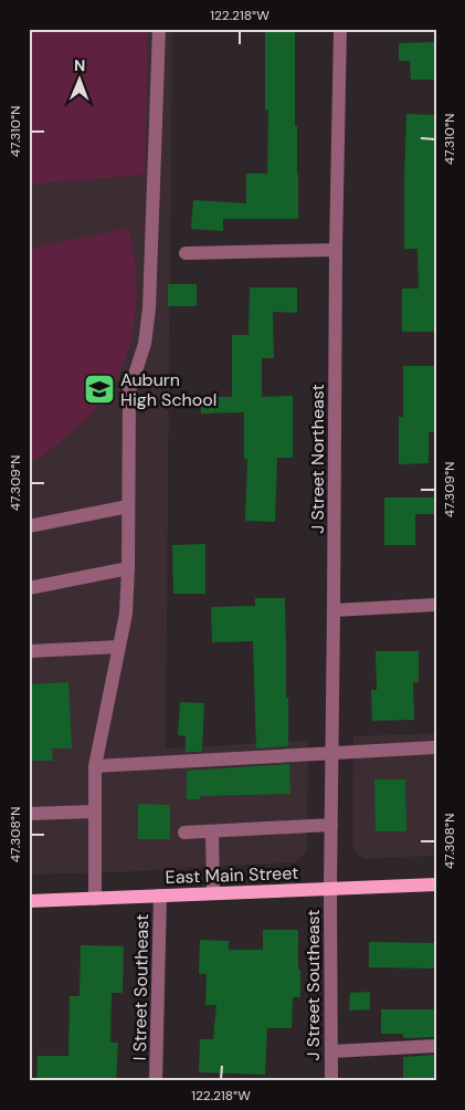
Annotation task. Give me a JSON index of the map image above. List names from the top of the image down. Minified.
{"streets":{"main road":["East Main Street"],"street":["J Street Northeast","J Street Southeast","I Street Southeast"]},"crossings":[["J Street Northeast","East Main Street"],["J Street Northeast","J Street Southeast"],["East Main Street","J Street Southeast"],["East Main Street","I Street Southeast"]],"places":{"school or university":["Auburn High School"]},"north":"top","coordinates":["122.218°W","47.310°N","47.309°N","47.308°N"]}
